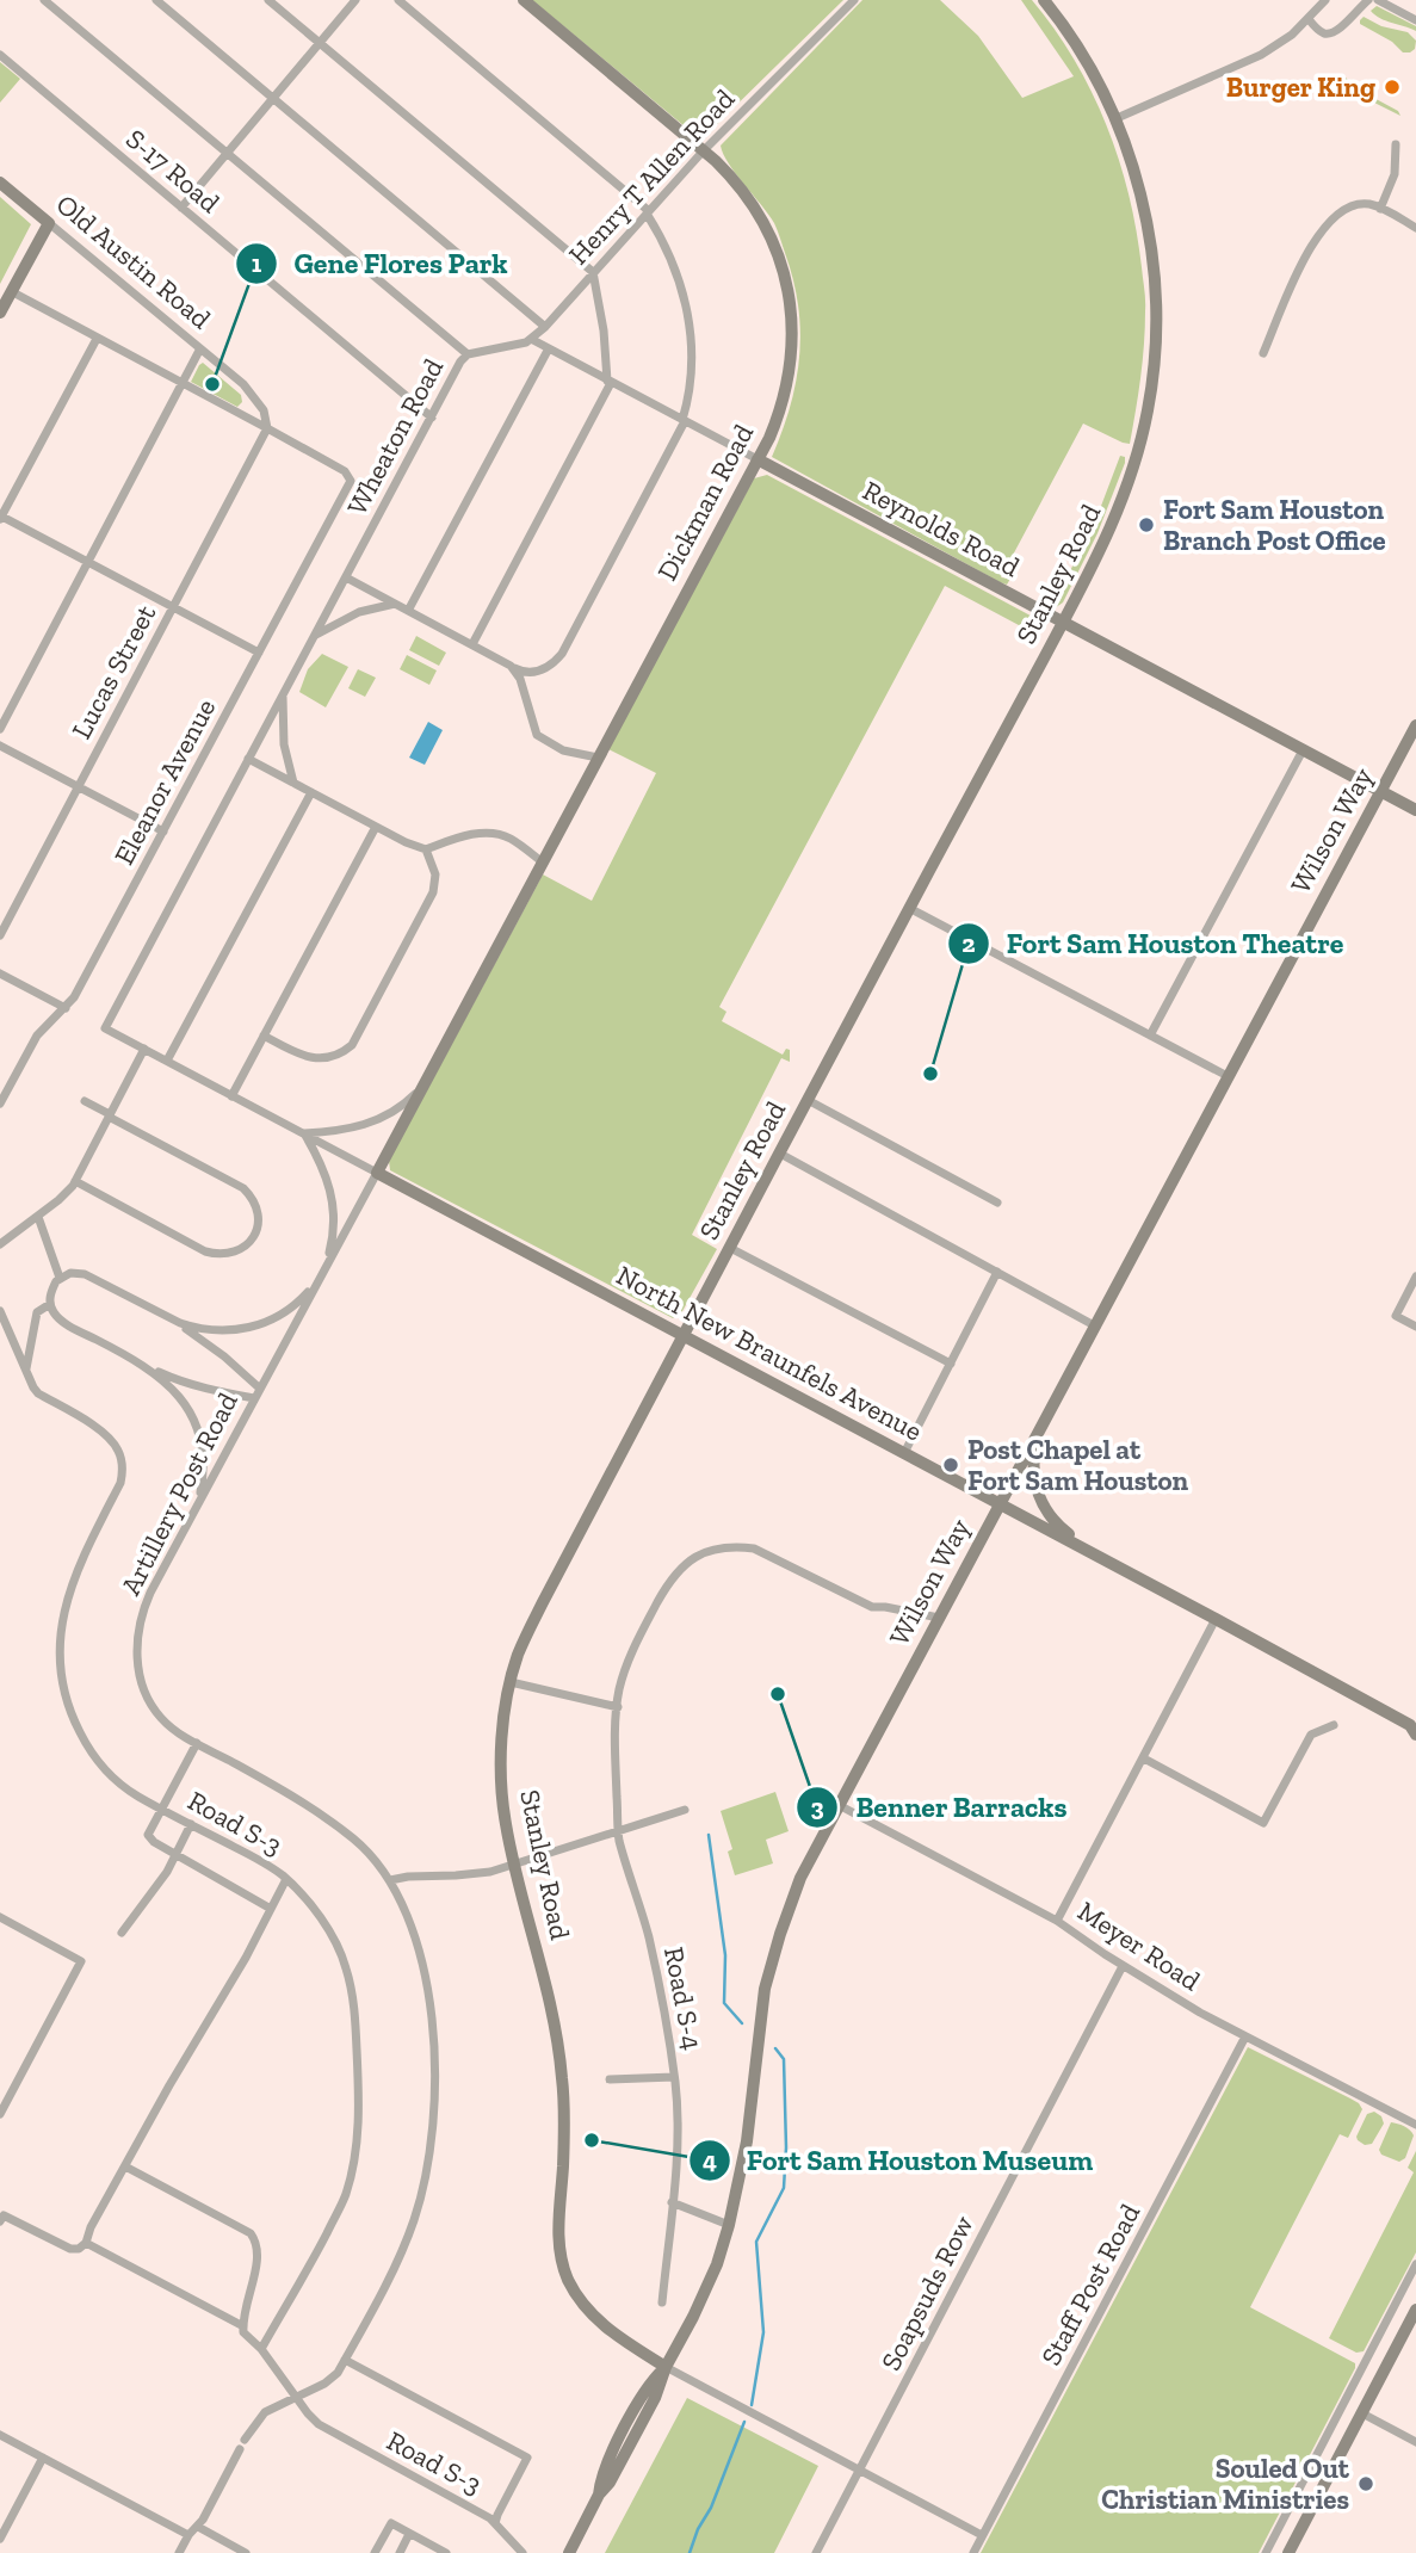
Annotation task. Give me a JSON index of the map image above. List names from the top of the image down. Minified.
{"streets":{"street":["S-17 Road","Henry T Allen Road","Old Austin Road","Wheaton Road","Dickman Road","Reynolds Road","Stanley Road","Lucas Street","Eleanor Avenue","Wilson Way","North New Braunfels Avenue","Artillery Post Road","Road S-3","Meyer Road","Road S-4","Staff Post Road","Soapsuds Row"]},"crossings":[["S-17 Road","Wheaton Road"],["Henry T Allen Road","Wheaton Road"],["Henry T Allen Road","Dickman Road"],["Henry T Allen Road","Reynolds Road"],["Old Austin Road","Lucas Street"],["Old Austin Road","Eleanor Avenue"],["Wheaton Road","North New Braunfels Avenue"],["Dickman Road","Reynolds Road"],["Dickman Road","North New Braunfels Avenue"],["Dickman Road","Artillery Post Road"],["Reynolds Road","Stanley Road"],["Reynolds Road","Wilson Way"],["Stanley Road","Wilson Way"],["Stanley Road","North New Braunfels Avenue"],["Lucas Street","Eleanor Avenue"],["Wilson Way","North New Braunfels Avenue"],["Wilson Way","Meyer Road"],["Wilson Way","Road S-4"],["North New Braunfels Avenue","Artillery Post Road"],["Artillery Post Road","Road S-3"],["Meyer Road","Staff Post Road"],["Meyer Road","Soapsuds Row"]],"places":["Burger King","Gene Flores Park","Fort Sam Houston Branch Post Office","Fort Sam Houston Theatre","Post Chapel at Fort Sam Houston","Benner Barracks","Fort Sam Houston Museum","Souled Out Christian Ministries"]}
